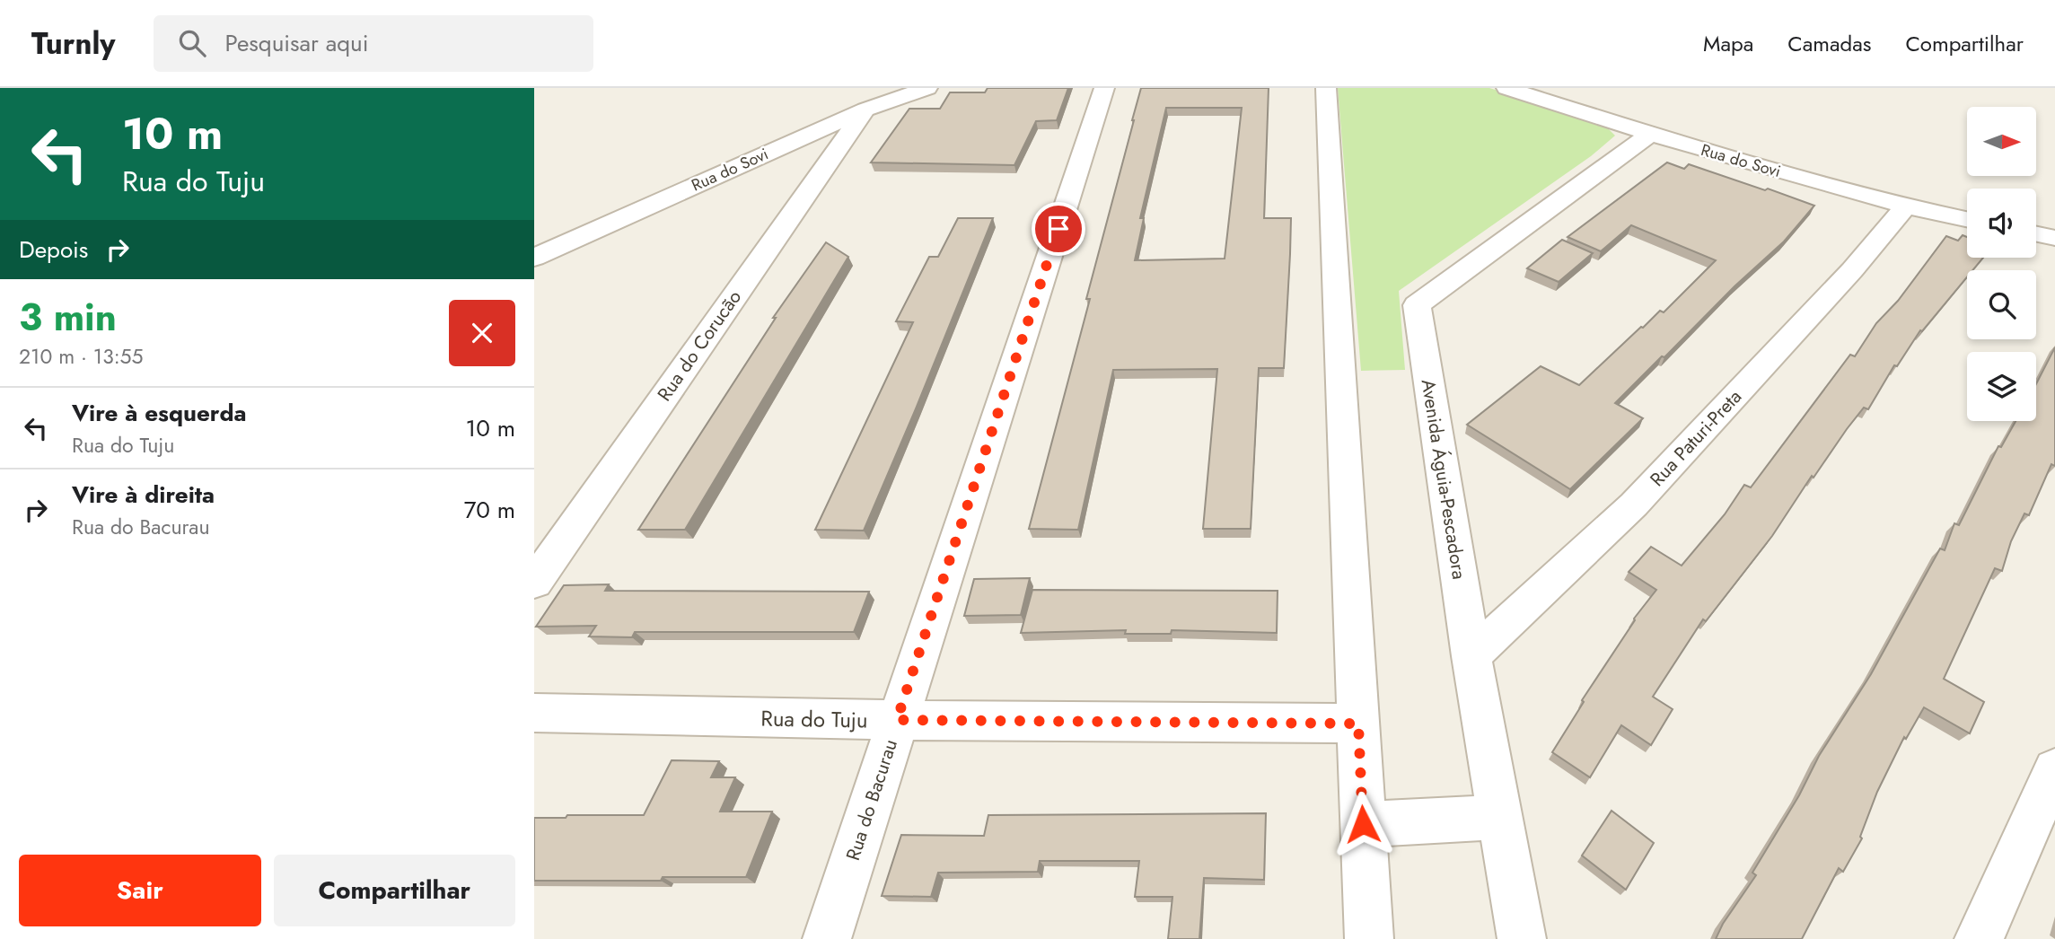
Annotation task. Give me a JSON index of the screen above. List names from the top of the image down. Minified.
{"streets":{"street":["Rua do Sovi","Rua do Corucão","Rua Paturi-Preta","Avenida Águia-Pescadora","Rua do Tuju","Rua do Bacurau"]},"crossings":[["Rua do Sovi","Rua do Corucão"],["Rua do Sovi","Rua Paturi-Preta"],["Rua do Sovi","Avenida Águia-Pescadora"],["Rua Paturi-Preta","Avenida Águia-Pescadora"],["Rua do Tuju","Rua do Bacurau"]],"north":"right","page":{"header":"Turnly","search":"Pesquisar aqui","nav":["Mapa","Camadas","Compartilhar"],"turn":["10 m","Rua do Tuju"],"then":"Depois","heading":["3 min","210 m · 13:55"],"list":[{"name":"Vire à esquerda","note":"Rua do Tuju","value":"10 m"},{"name":"Vire à direita","note":"Rua do Bacurau","value":"70 m"}],"buttons":["Sair","Compartilhar"]}}
